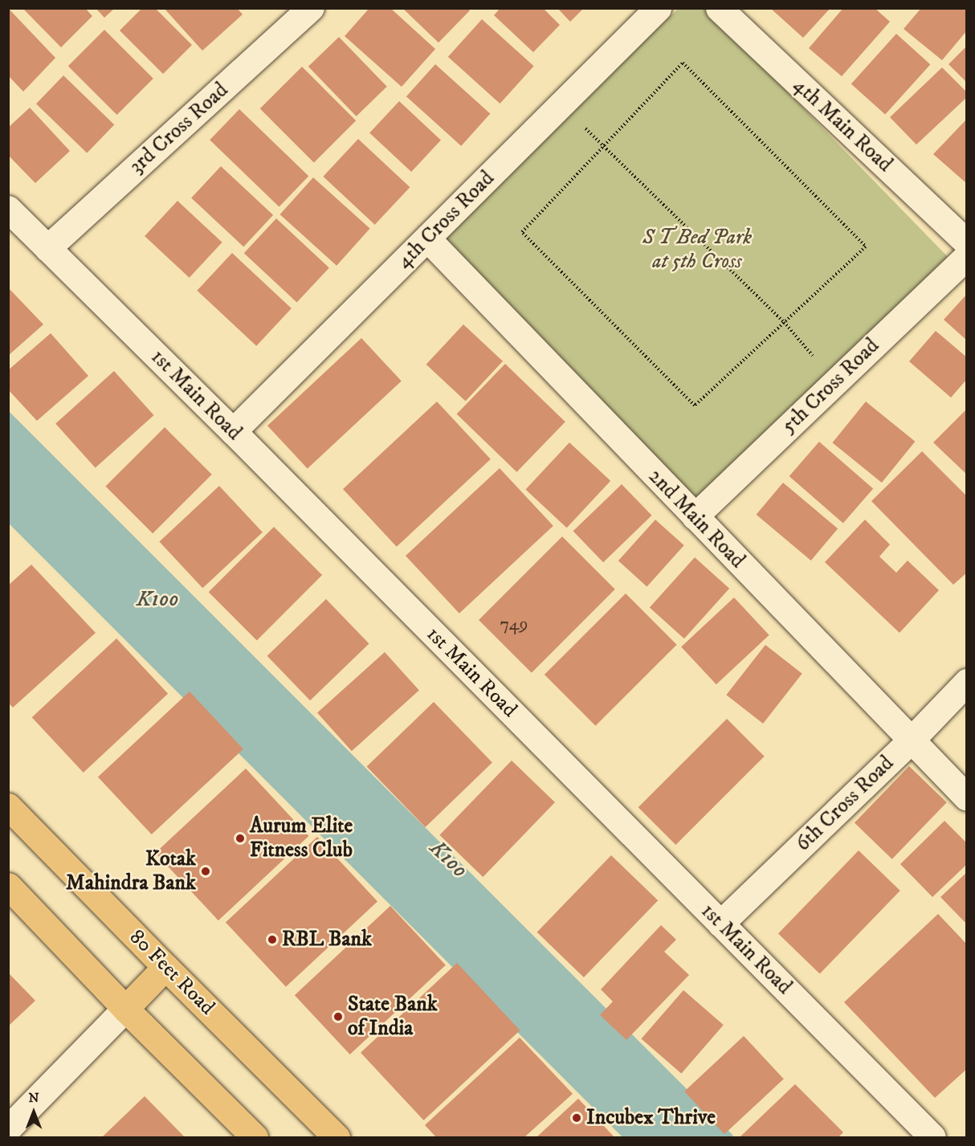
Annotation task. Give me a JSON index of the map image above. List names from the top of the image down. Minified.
{"streets":{"main road":["80 Feet Road"],"street":["4th Main Road","3rd Cross Road","4th Cross Road","5th Cross Road","1st Main Road","2nd Main Road","6th Cross Road"]},"crossings":[["3rd Cross Road","1st Main Road"],["4th Cross Road","1st Main Road"],["4th Cross Road","2nd Main Road"],["5th Cross Road","2nd Main Road"],["1st Main Road","6th Cross Road"],["2nd Main Road","6th Cross Road"]],"water":["K100"],"parks":["S T Bed Park at 5th Cross"],"places":["Aurum Elite Fitness Club","Kotak Mahindra Bank","RBL Bank","State Bank of India","Incubex Thrive"],"house_numbers":["749"],"north":"top"}
